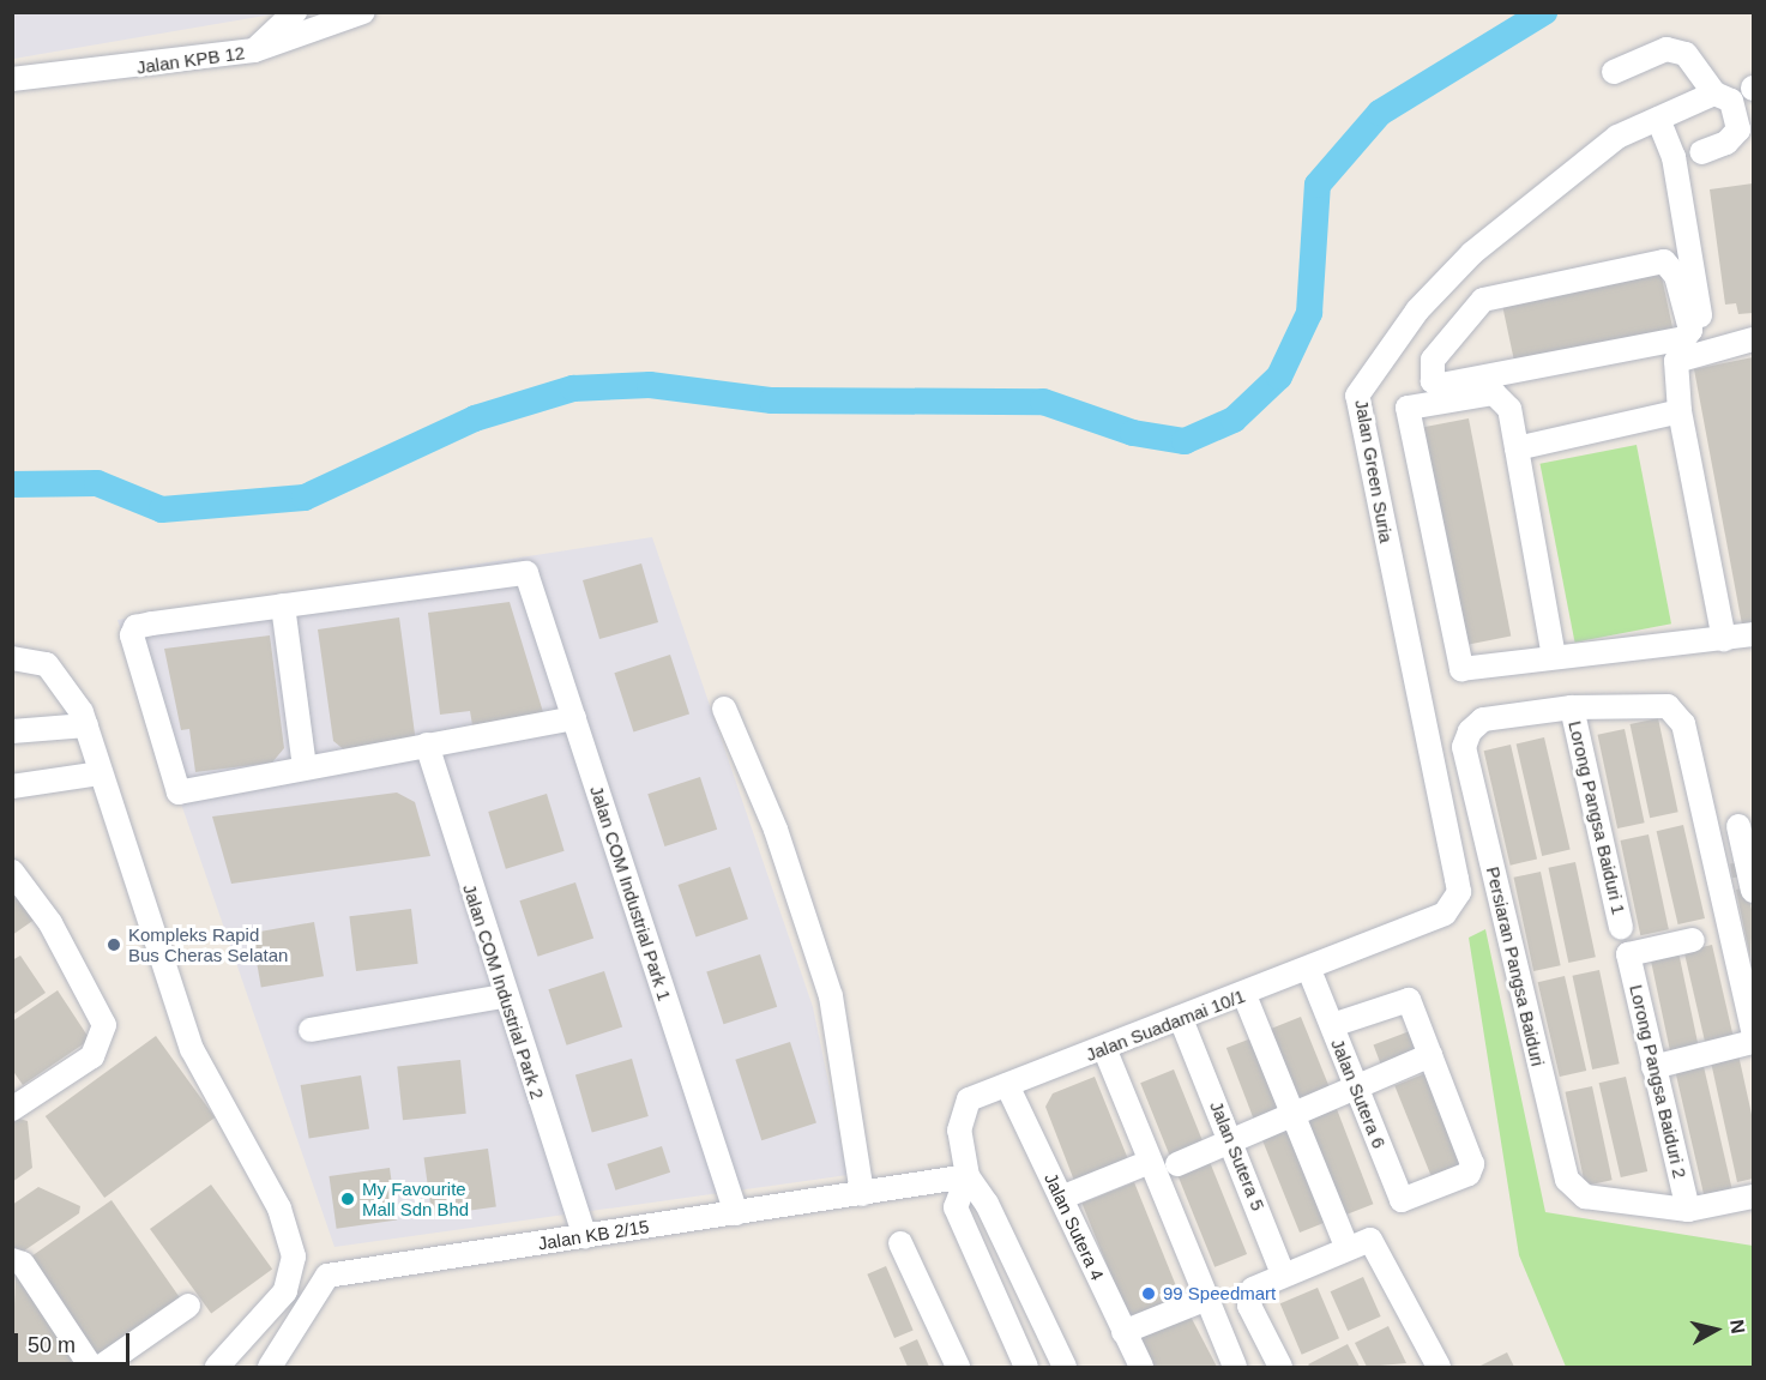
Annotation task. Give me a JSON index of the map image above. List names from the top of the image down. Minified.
{"streets":{"street":["Jalan KPB 12","Jalan Green Suria","Lorong Pangsa Baiduri 1","Jalan COM Industrial Park 1","Persiaran Pangsa Baiduri","Jalan COM Industrial Park 2","Jalan Suadamai 10/1","Lorong Pangsa Baiduri 2","Jalan Sutera 6","Jalan Sutera 5","Jalan Sutera 4","Jalan KB 2/15"]},"crossings":[["Jalan Green Suria","Jalan Suadamai 10/1"],["Lorong Pangsa Baiduri 1","Persiaran Pangsa Baiduri"],["Jalan COM Industrial Park 1","Jalan KB 2/15"],["Persiaran Pangsa Baiduri","Lorong Pangsa Baiduri 2"],["Jalan COM Industrial Park 2","Jalan KB 2/15"],["Jalan Suadamai 10/1","Jalan Sutera 6"],["Jalan Suadamai 10/1","Jalan Sutera 5"],["Jalan Suadamai 10/1","Jalan Sutera 4"],["Jalan Suadamai 10/1","Jalan KB 2/15"]],"places":["Kompleks Rapid Bus Cheras Selatan","My Favourite Mall Sdn Bhd","99 Speedmart"],"scale_bar":"50 m","north":"right"}
